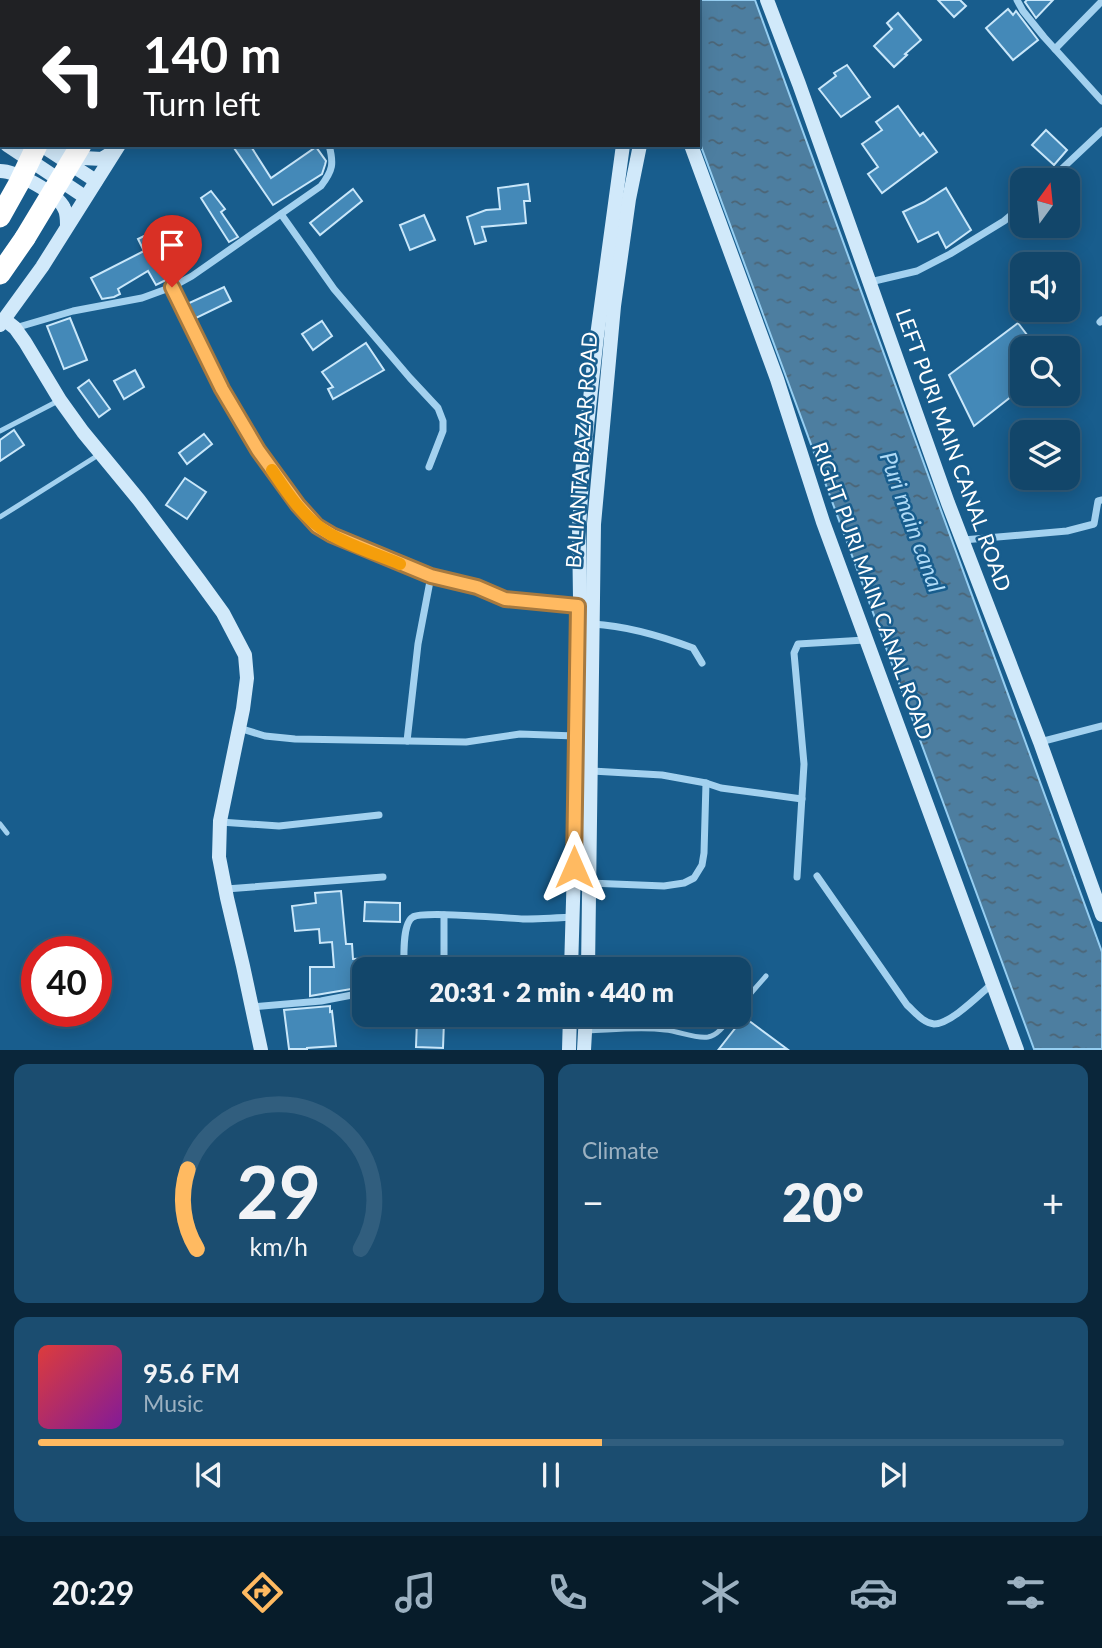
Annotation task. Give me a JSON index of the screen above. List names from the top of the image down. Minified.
{"streets":{"street":["BALIANTA BAZAR ROAD","LEFT PURI MAIN CANAL ROAD","RIGHT PURI MAIN CANAL ROAD"]},"water":["Puri main canal"],"north":"top","page":{"turn":["140 m","Turn left"],"limit":"40","trip":"20:31 · 2 min · 440 m","tile":"Climate","heat":["−","20°","+"],"song":["95.6 FM","Music"],"tabs":"20:29","gauge":["29","km/h"]}}
